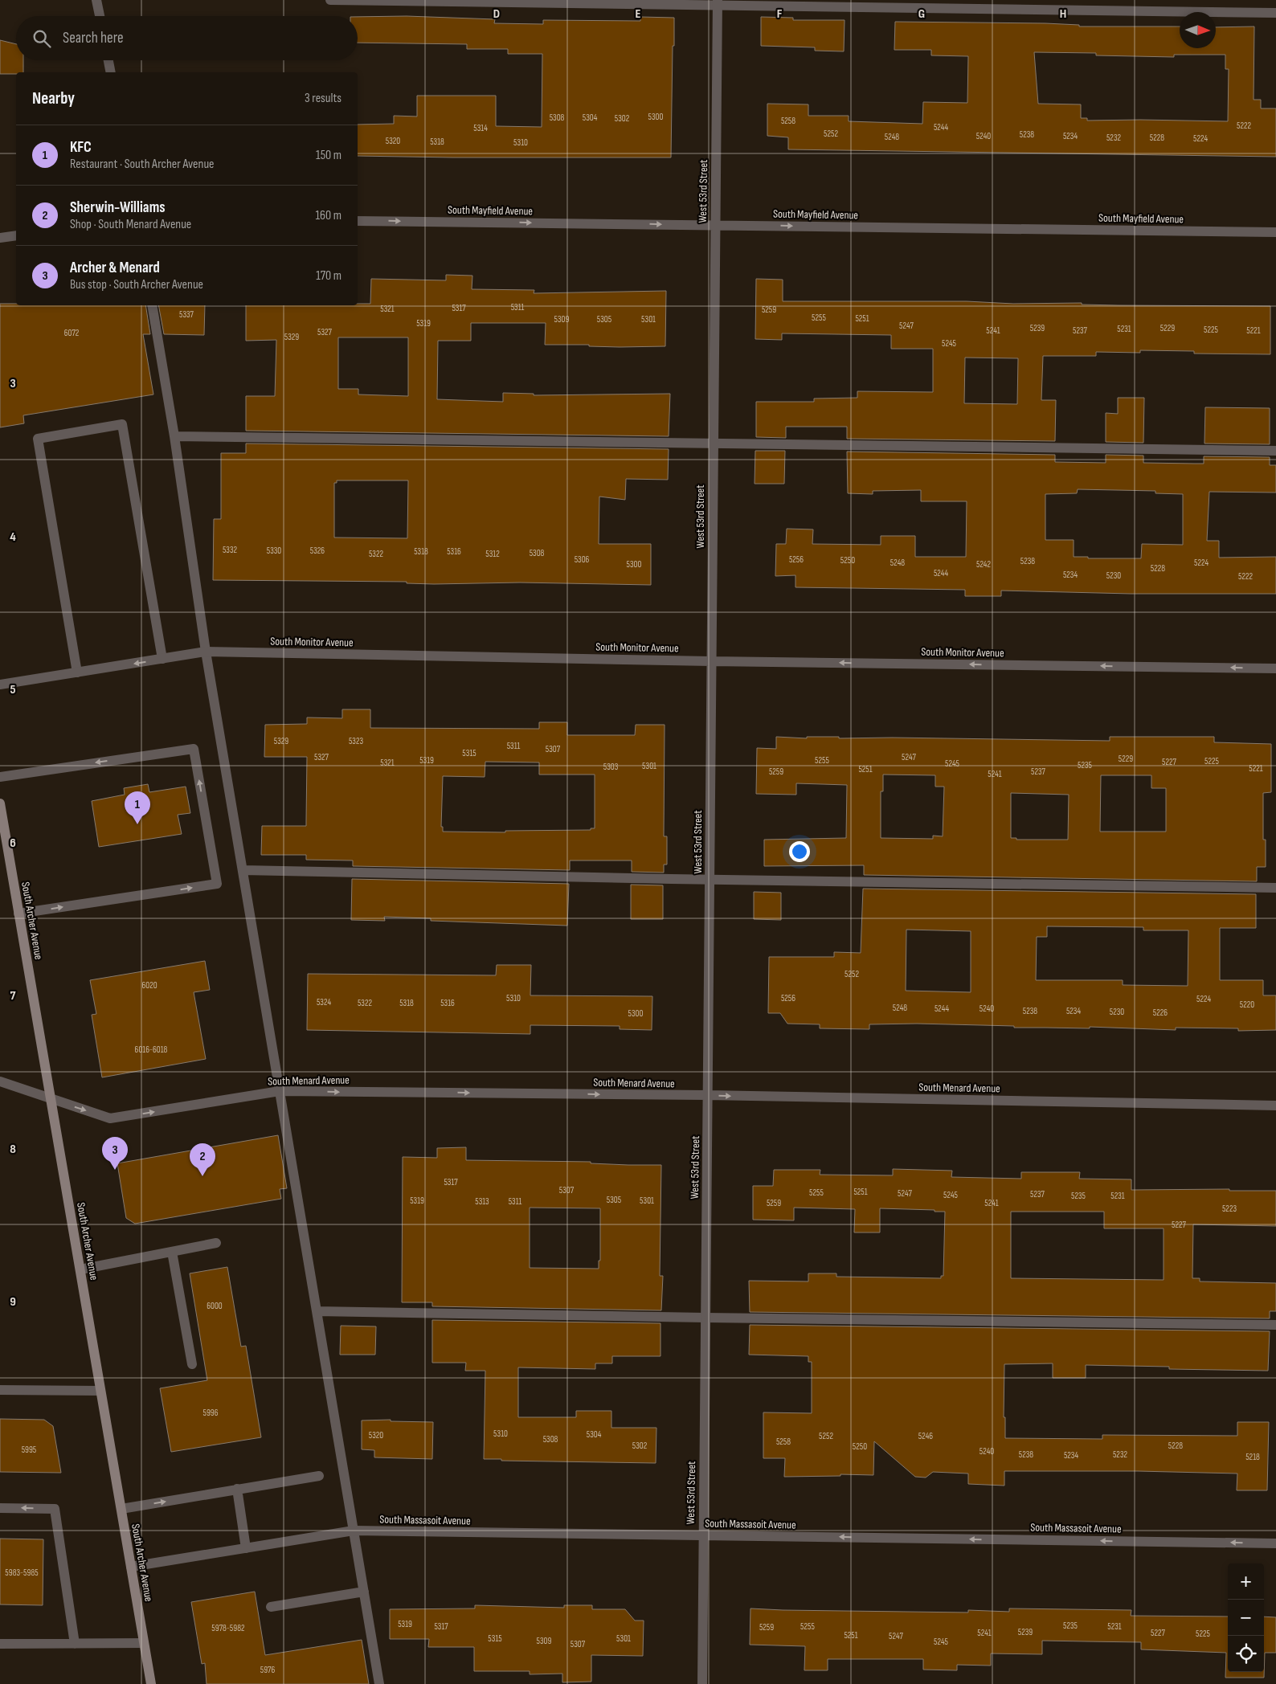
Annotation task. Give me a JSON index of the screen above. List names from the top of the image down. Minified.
{"streets":{"main road":["South Archer Avenue"],"street":["West 53rd Street","South Mayfield Avenue","South Monitor Avenue","South Menard Avenue","South Massasoit Avenue"]},"crossings":[["West 53rd Street","South Mayfield Avenue"],["West 53rd Street","South Monitor Avenue"],["West 53rd Street","South Menard Avenue"],["West 53rd Street","South Massasoit Avenue"],["South Archer Avenue","South Menard Avenue"],["South Archer Avenue","South Massasoit Avenue"]],"one_way":["South Mayfield Avenue","South Monitor Avenue","South Menard Avenue","South Massasoit Avenue"],"house_numbers":["5300","5308","5304","5302","5258","5222","5244","5314","5252","5238","5240","5234","5248","5232","5228","5224","5320","5318","5310","5311","5317","5321","5259","5337","5255","5251","5309","5305","5301","5319","5247","5239","5229","5231","5225","5241","5237","5221","5327","6072","5329","5245","5332","5330","5326","5318","5316","5308","5322","5312","5306","5256","5250","5238","5248","5224","5300","5242","5228","5244","5234","5230","5222","5329","5323","5311","5307","5315","5327","5247","5229","5319","5255","5225","5227","5321","5245","5235","5301","5303","5221","5251","5259","5237","5241","5252","6020","5310","5256","5224","5324","5322","5318","5316","5220","5248","5244","5240","5238","5234","5230","5226","5300","6016-6018","5317","5307","5251","5255","5247","5237","5245","5235","5231","5305","5319","5301","5313","5311","5259","5241","5223","5227","6000","5996","5310","5304","5320","5252","5246","5308","5258","5302","5228","5250","5995","5240","5238","5232","5234","5218","5983-5985","5319","5235","5317","5255","5231","5259","5978-5982","5239","5241","5227","5225","5251","5247","5315","5301","5309","5245","5307","5976"],"north":"right","page":{"search":"Search here","heading":["Nearby","3 results"],"list":[{"mark":"1","name":"KFC","note":"Restaurant · South Archer Avenue","value":"150 m"},{"mark":"2","name":"Sherwin-Williams","note":"Shop · South Menard Avenue","value":"160 m"},{"mark":"3","name":"Archer & Menard","note":"Bus stop · South Archer Avenue","value":"170 m"}],"pins":["1","3","2"],"map_buttons":["+","−"]},"grid":{"columns":["D","E","F","G","H"],"rows":["3","4","5","6","7","8","9"]}}
